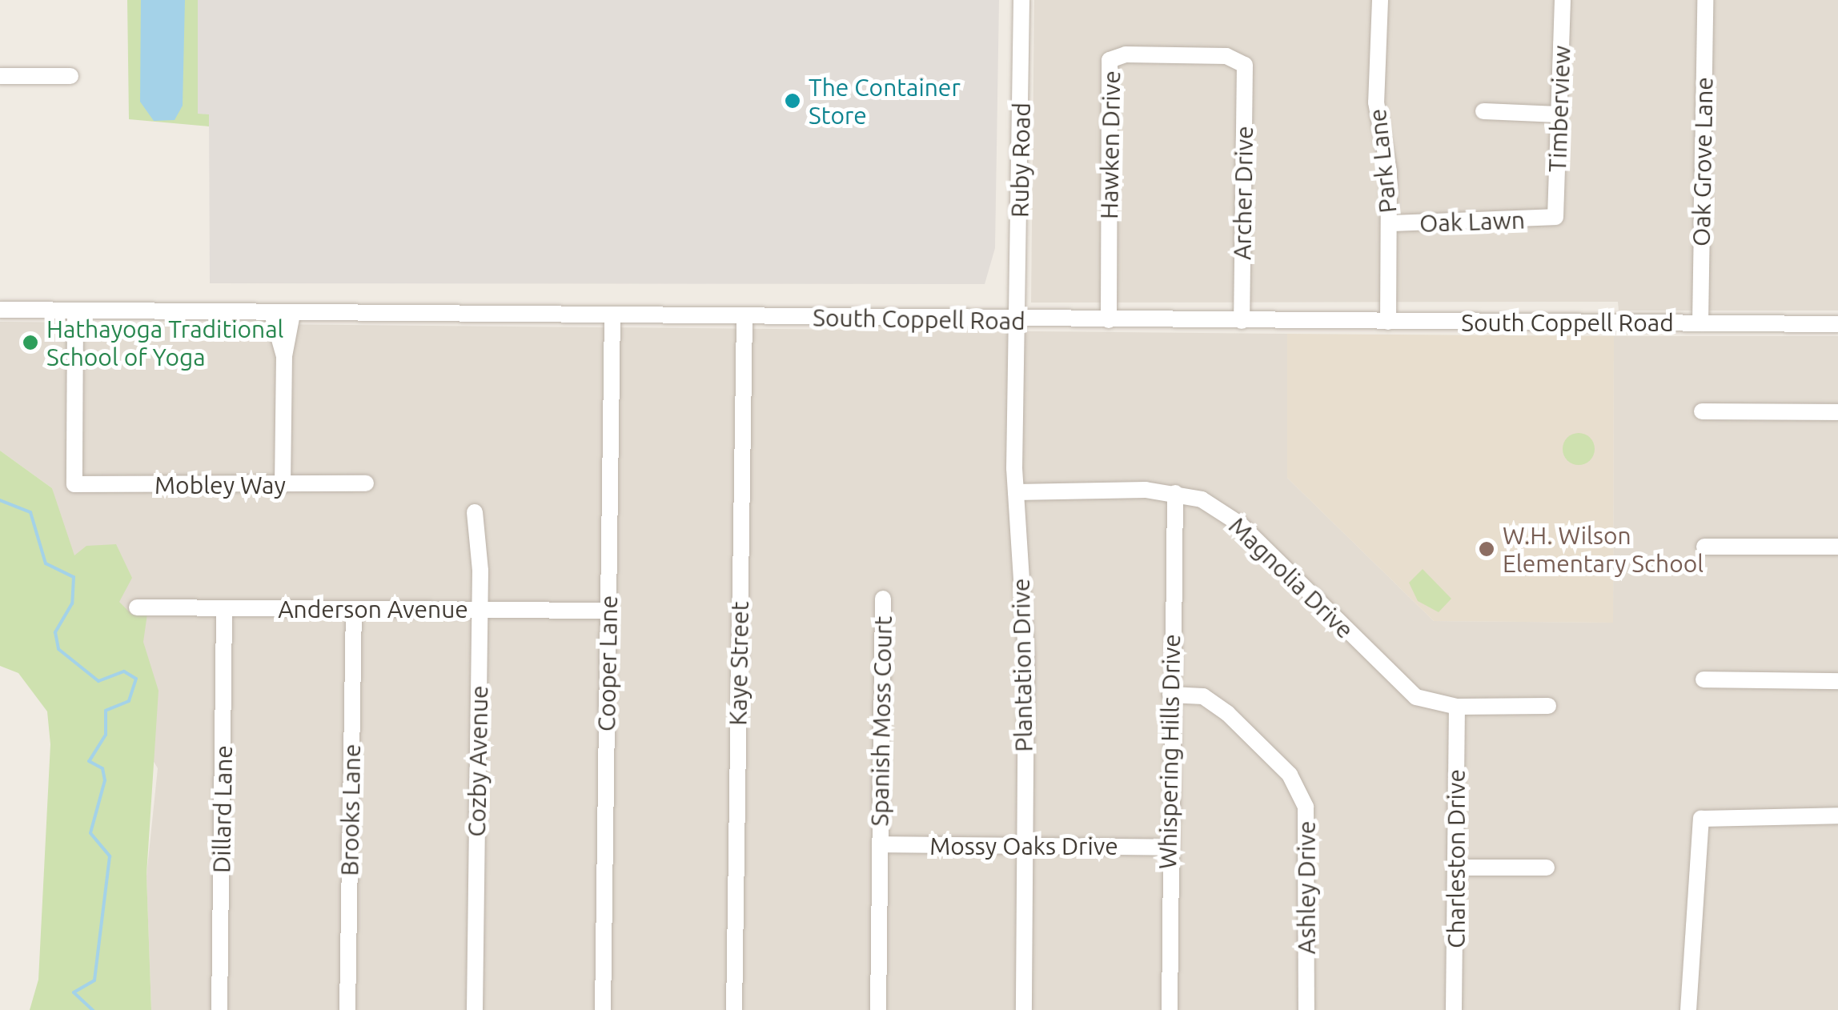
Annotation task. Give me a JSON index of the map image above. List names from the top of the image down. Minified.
{"streets":{"street":["Timberview","Hawken Drive","Ruby Road","Park Lane","Oak Grove Lane","Archer Drive","Oak Lawn","South Coppell Road","Mobley Way","Magnolia Drive","Anderson Avenue","Cooper Lane","Kaye Street","Plantation Drive","Spanish Moss Court","Whispering Hills Drive","Cozby Avenue","Dillard Lane","Brooks Lane","Mossy Oaks Drive","Charleston Drive","Ashley Drive"]},"crossings":[["Timberview","Oak Lawn"],["Hawken Drive","Archer Drive"],["Hawken Drive","South Coppell Road"],["Ruby Road","South Coppell Road"],["Ruby Road","Plantation Drive"],["Park Lane","Oak Lawn"],["Park Lane","South Coppell Road"],["Oak Grove Lane","South Coppell Road"],["Archer Drive","South Coppell Road"],["South Coppell Road","Mobley Way"],["South Coppell Road","Cooper Lane"],["South Coppell Road","Kaye Street"],["South Coppell Road","Plantation Drive"],["Magnolia Drive","Plantation Drive"],["Magnolia Drive","Whispering Hills Drive"],["Magnolia Drive","Charleston Drive"],["Anderson Avenue","Cooper Lane"],["Anderson Avenue","Cozby Avenue"],["Anderson Avenue","Dillard Lane"],["Anderson Avenue","Brooks Lane"],["Plantation Drive","Mossy Oaks Drive"],["Spanish Moss Court","Mossy Oaks Drive"],["Whispering Hills Drive","Mossy Oaks Drive"],["Whispering Hills Drive","Ashley Drive"]],"places":["The Container Store","Hathayoga Traditional School of Yoga","W.H. Wilson Elementary School"]}
